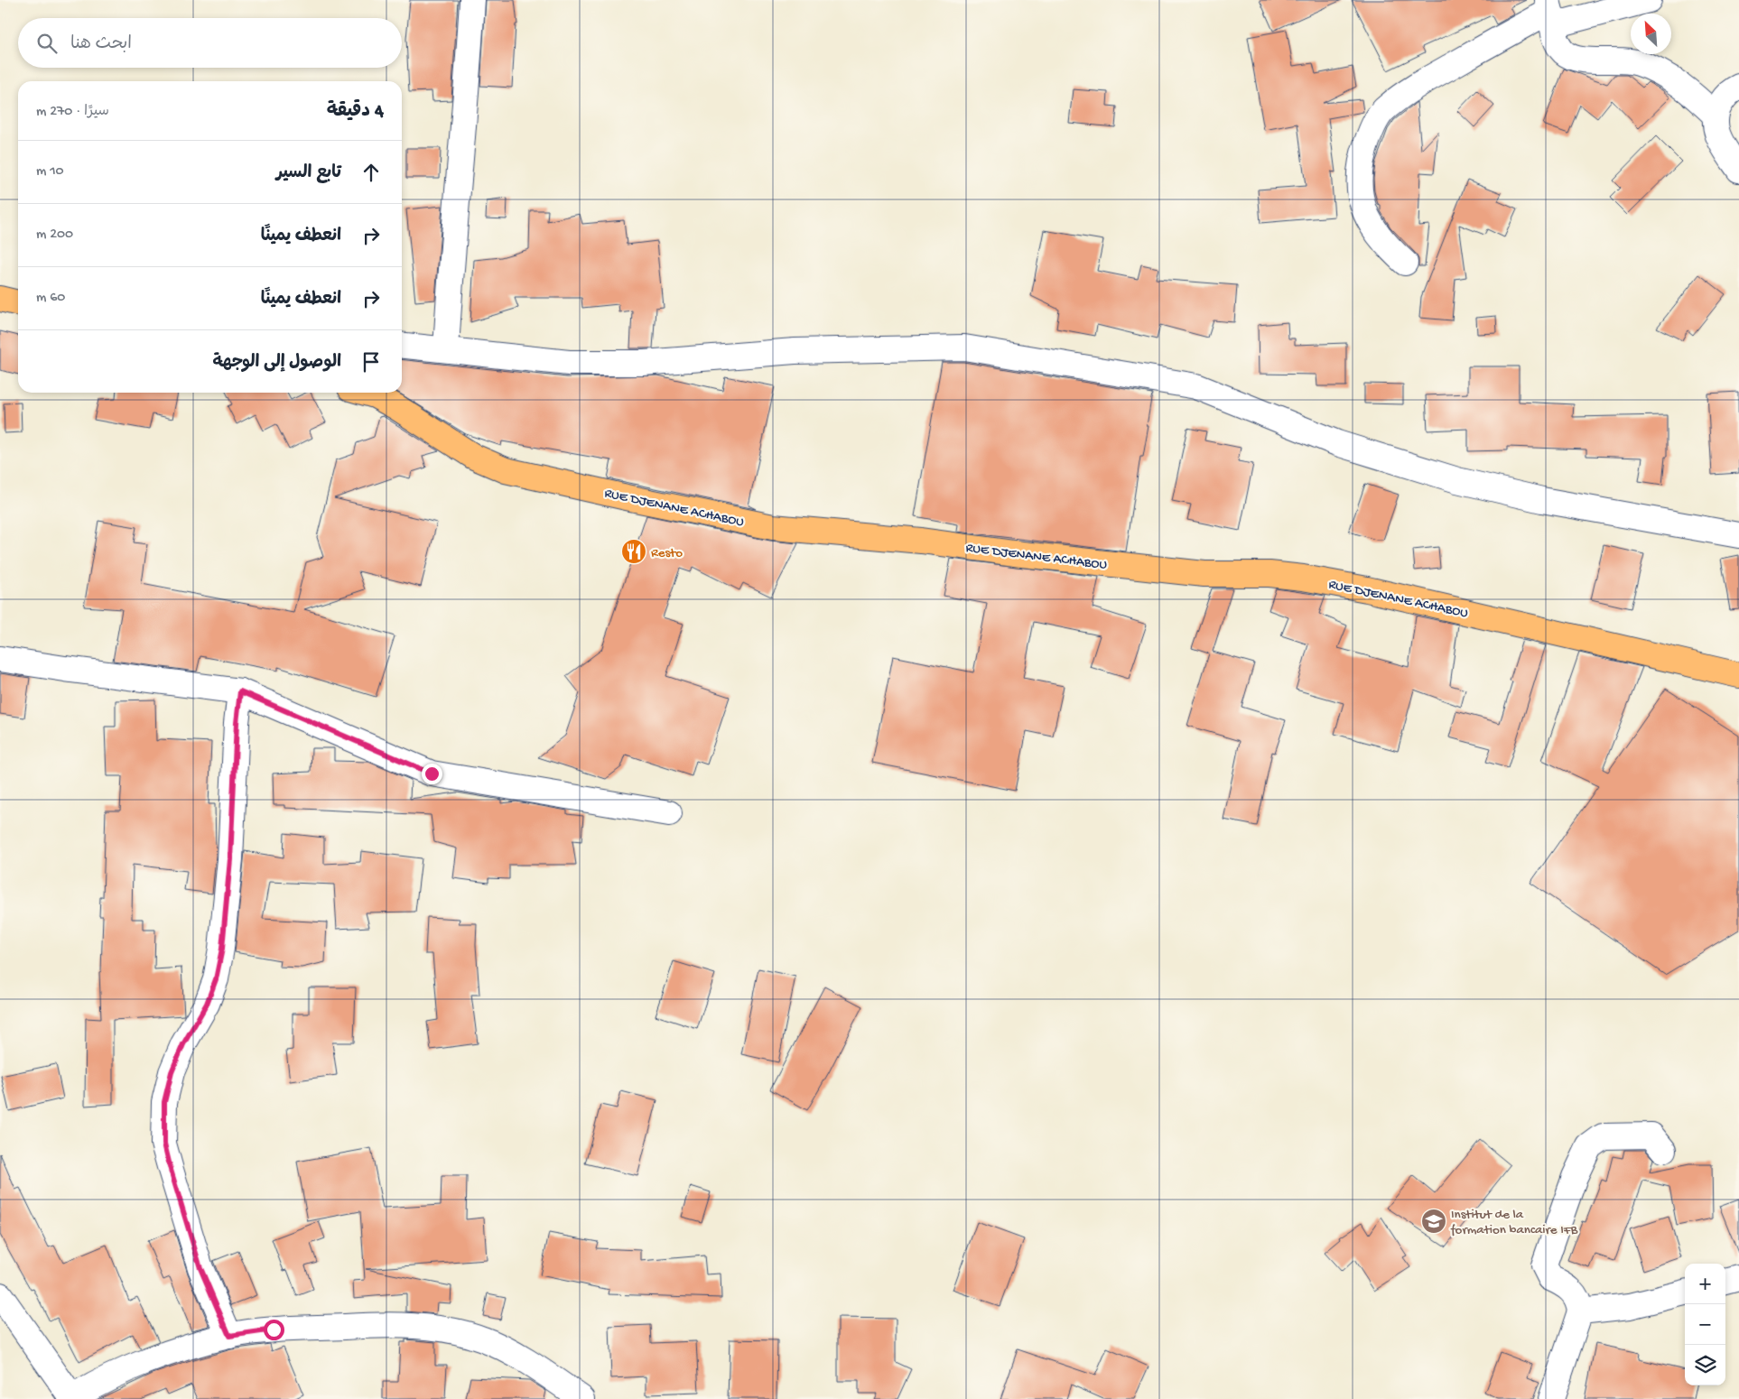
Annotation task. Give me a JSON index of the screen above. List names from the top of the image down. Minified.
{"streets":{"main road":["RUE DJENANE ACHABOU"]},"places":{"restaurant":["Resto"],"school or university":["Institut de la formation bancaire IFB"]},"north":"top left","page":{"search":"ابحث هنا","heading":["4 دقيقة","سيرًا · 270 m"],"list":[["تابع السير","10 m"],["انعطف يمينًا","200 m"],["انعطف يمينًا","60 m"],"الوصول إلى الوجهة"],"map_buttons":["+","−"]}}
